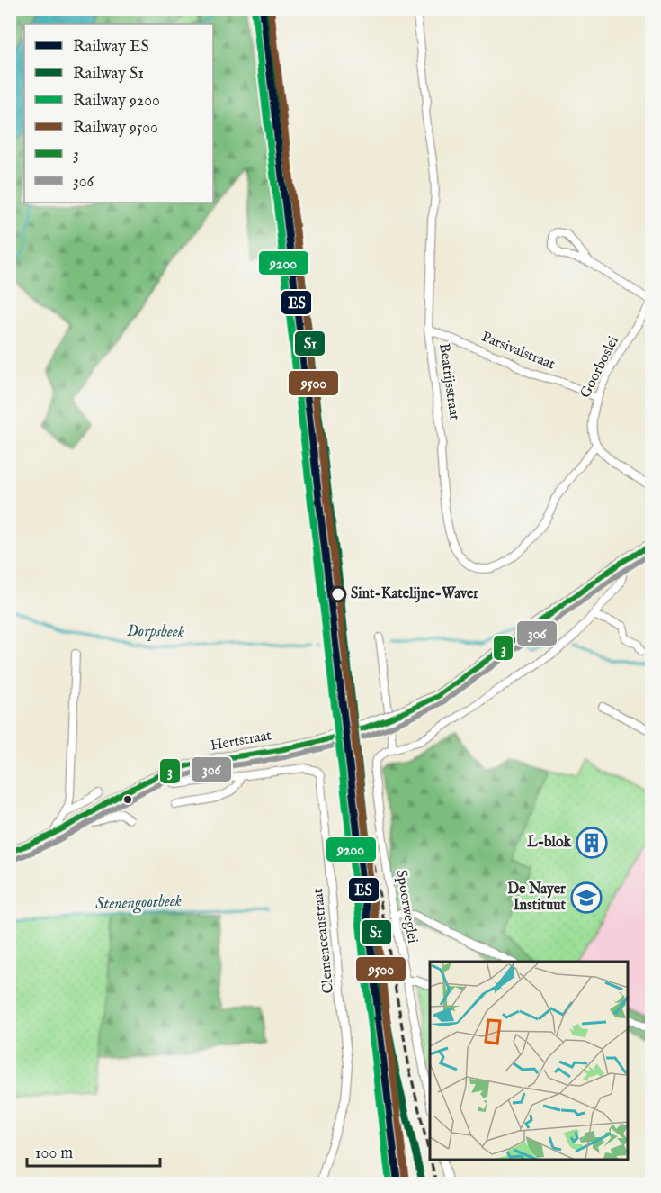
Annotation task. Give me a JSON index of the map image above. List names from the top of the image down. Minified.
{"streets":{"street":["Parsivalstraat","Goorboslei","Beatrijsstraat","Hertstraat","Spoorweglei","Clemenceaustraat"]},"crossings":[["Parsivalstraat","Goorboslei"],["Parsivalstraat","Beatrijsstraat"],["Goorboslei","Beatrijsstraat"],["Hertstraat","Clemenceaustraat"]],"water":["Dorpsbeek","Stenengootbeek"],"places":{"other":["Sint-Katelijne-Waver"],"building":["L-blok"],"school or university":["De Nayer Instituut"]},"lines":["rail line ES","rail line S1","rail line 9500","rail line 9200","transit line 3","transit line 306"],"legend":["Railway ES","Railway S1","Railway 9200","Railway 9500","3","306"],"scale_bar":"100 m"}
